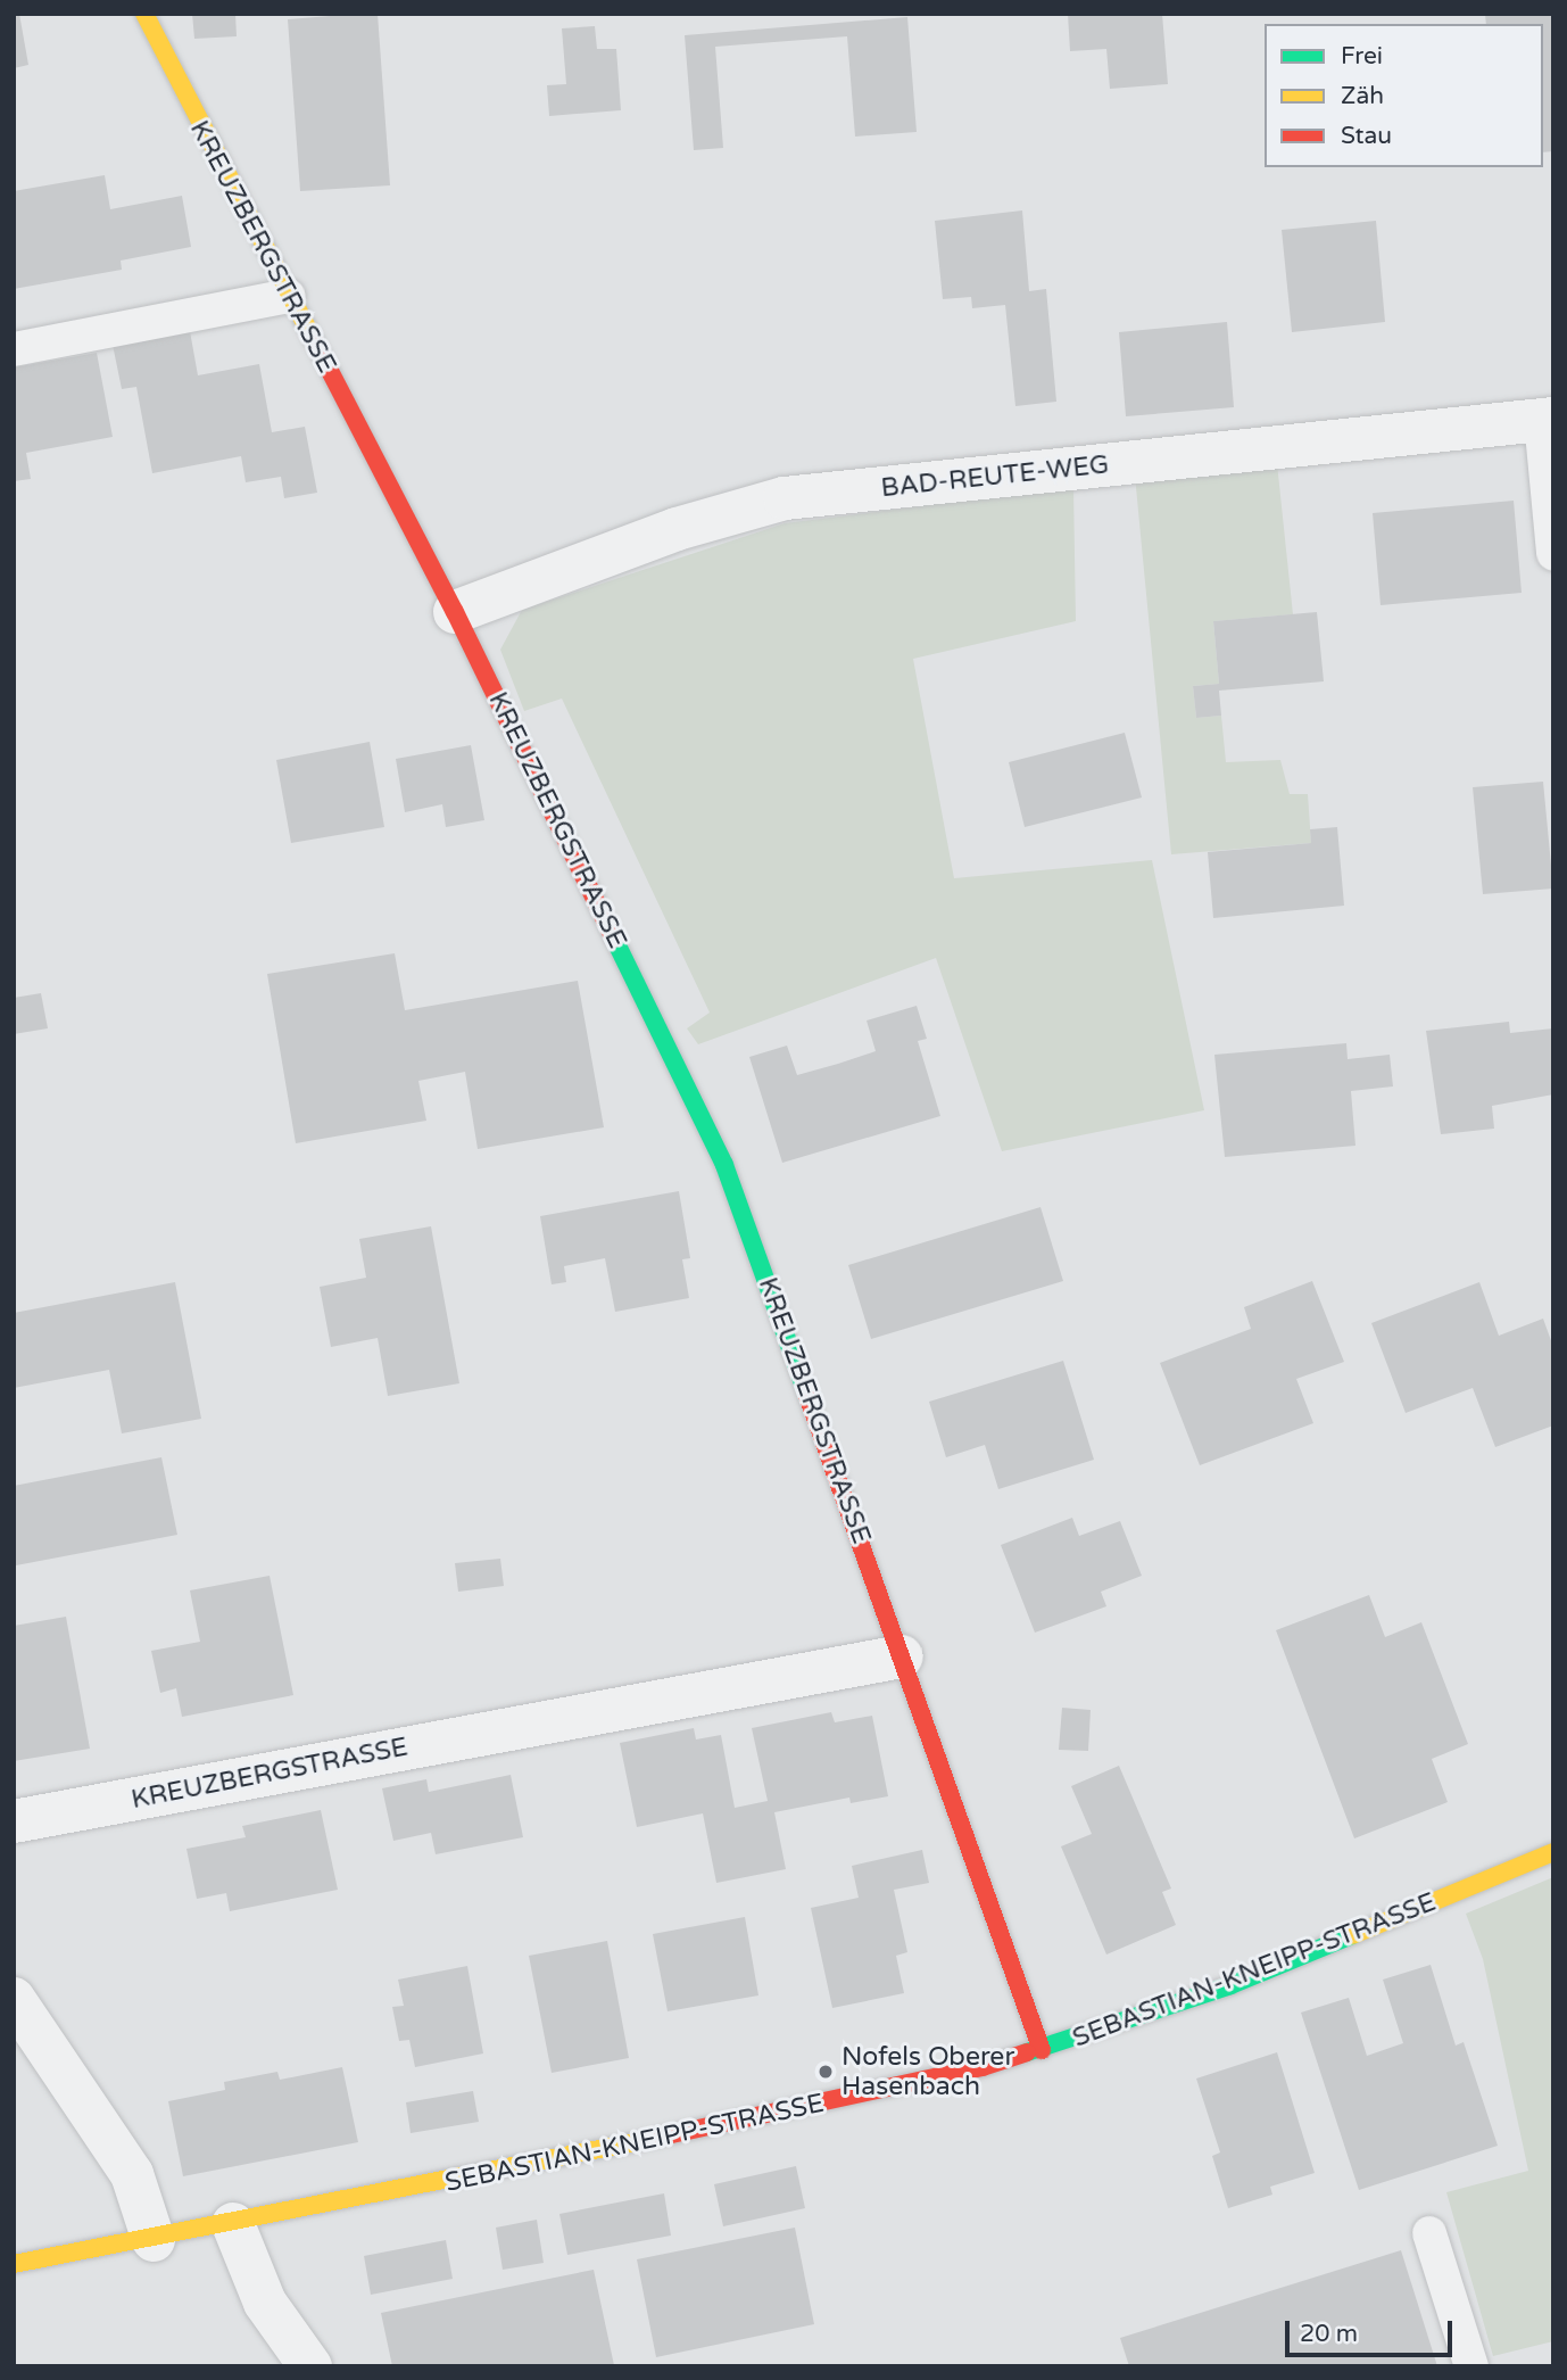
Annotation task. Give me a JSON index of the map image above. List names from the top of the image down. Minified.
{"streets":{"street":["KREUZBERGSTRASSE","BAD-REUTE-WEG","SEBASTIAN-KNEIPP-STRASSE"]},"crossings":[["KREUZBERGSTRASSE","BAD-REUTE-WEG"],["KREUZBERGSTRASSE","SEBASTIAN-KNEIPP-STRASSE"]],"places":["Nofels Oberer Hasenbach"],"legend":["Frei","Zäh","Stau"],"scale_bar":"20 m"}
